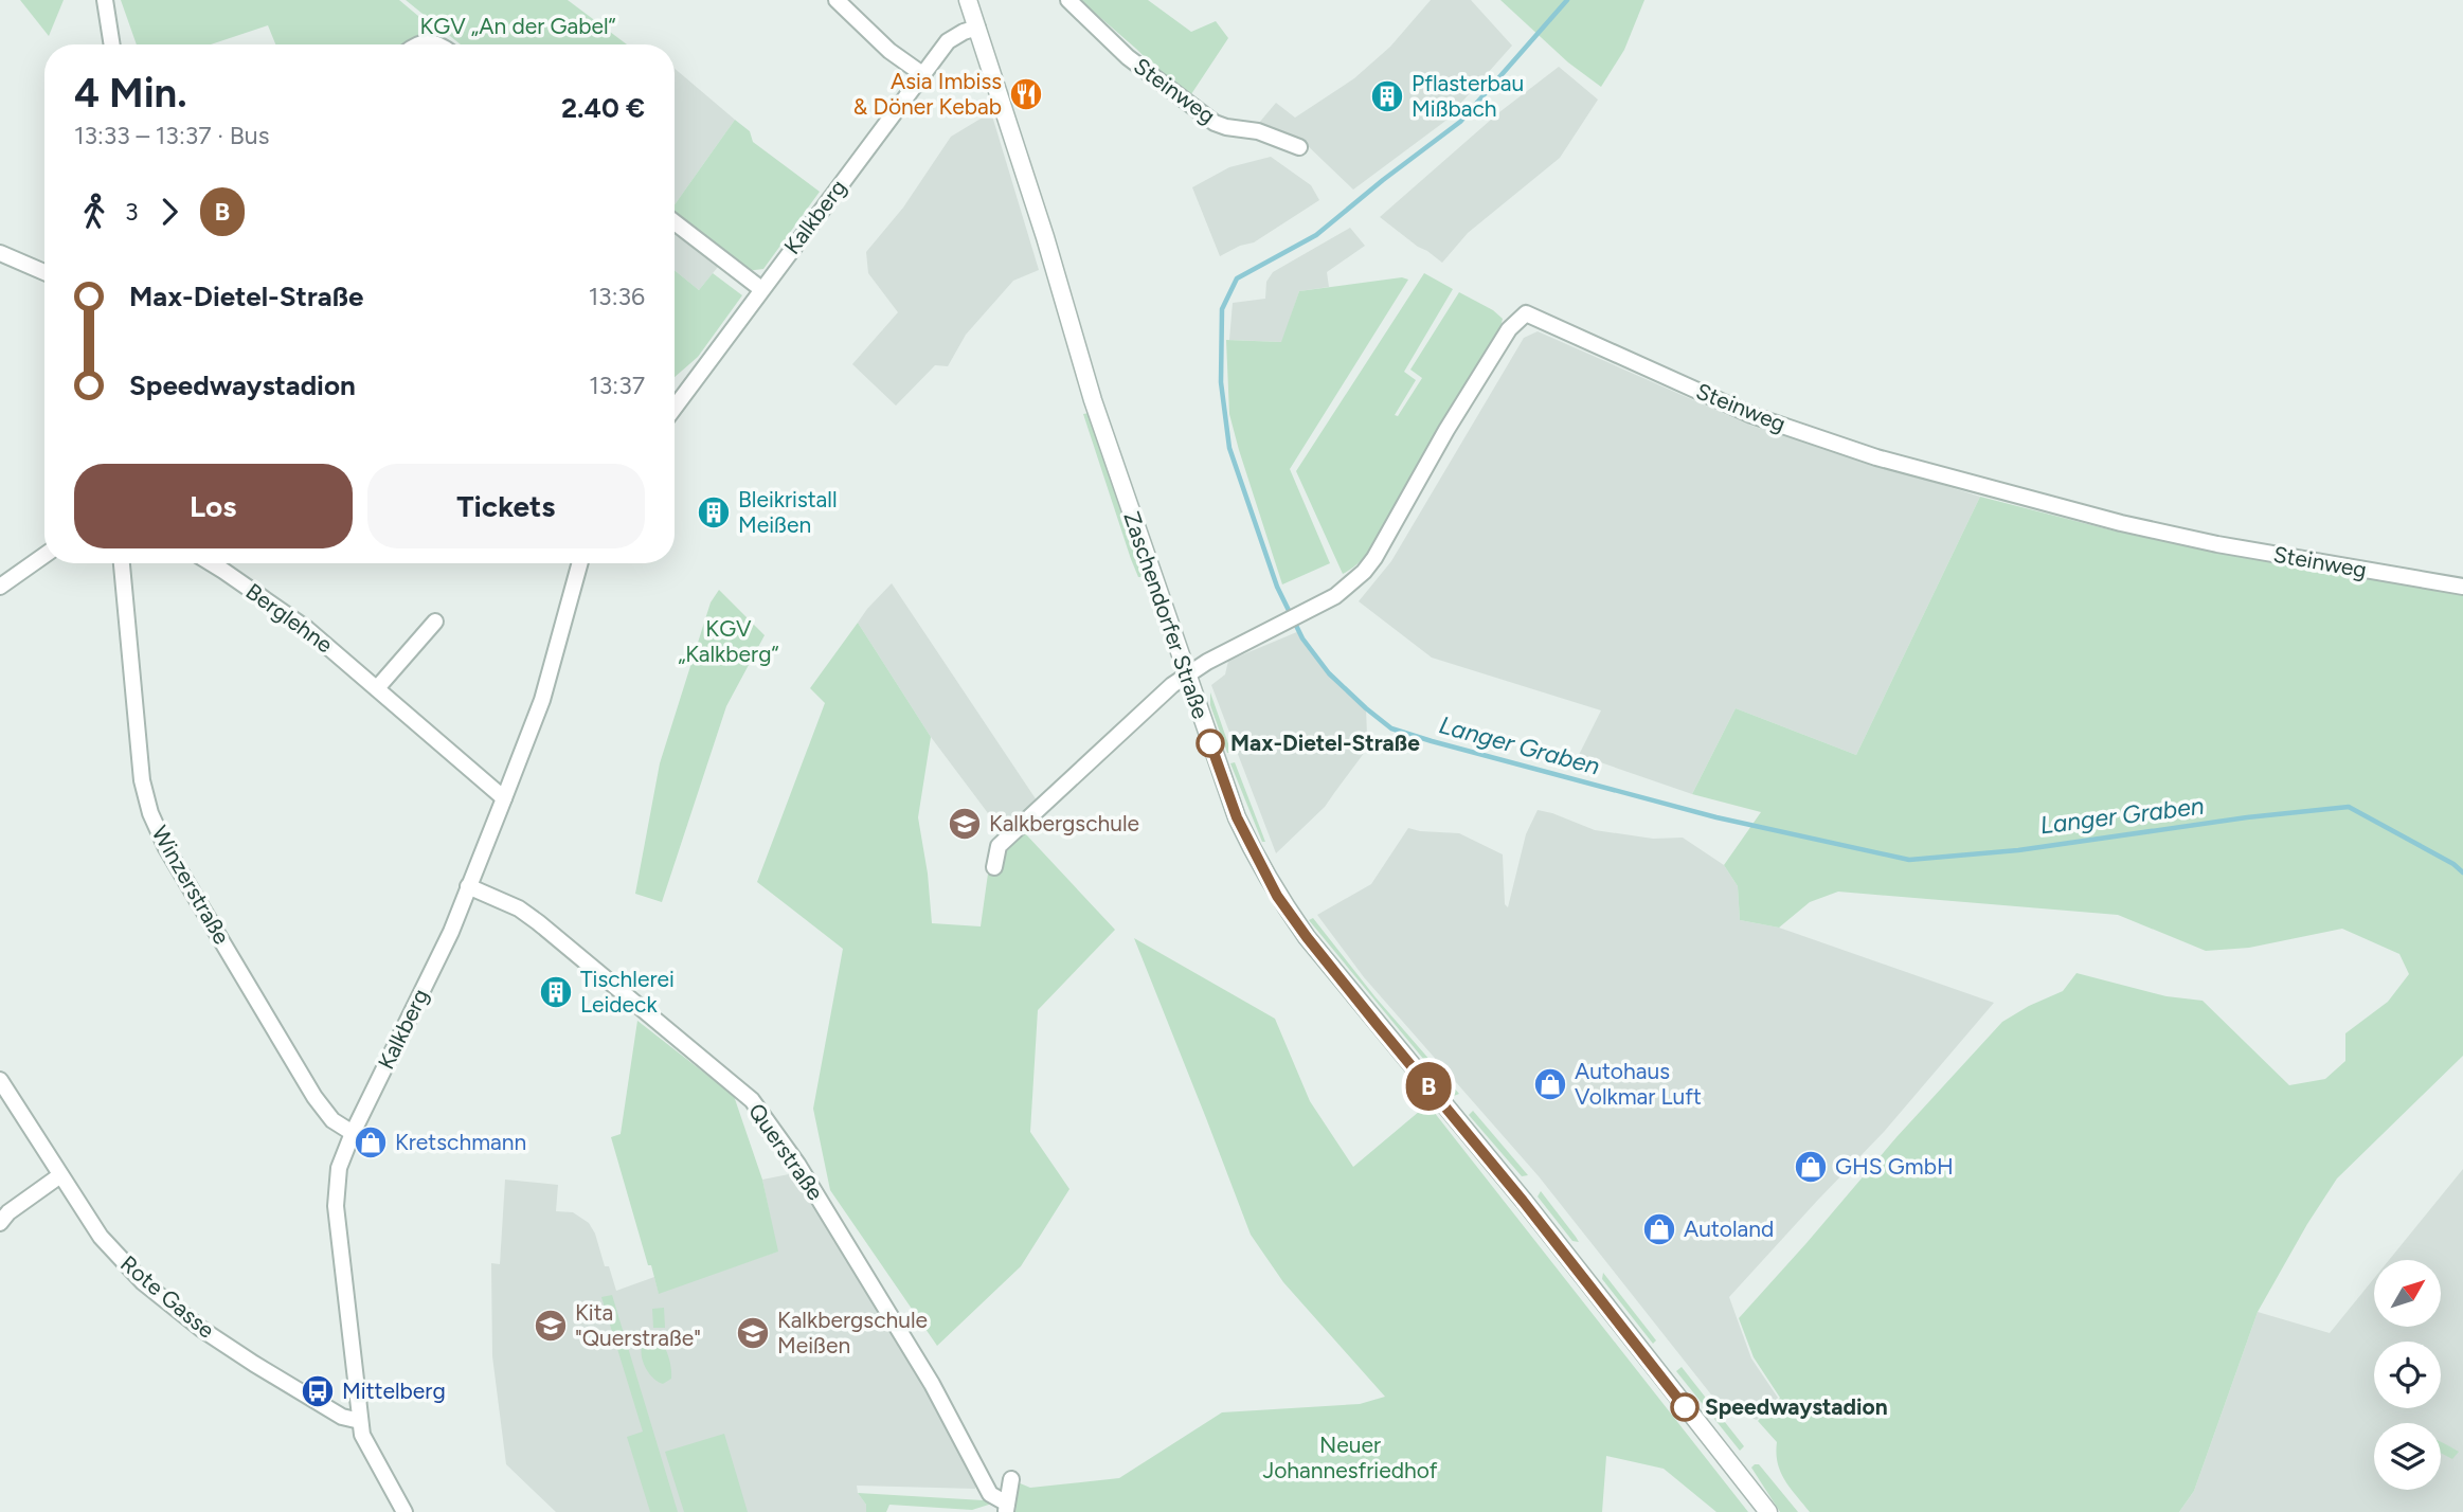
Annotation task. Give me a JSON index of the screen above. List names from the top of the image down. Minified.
{"streets":{"street":["Steinweg","Kalkberg","Zaschendorfer Straße","Berglehne","Winzerstraße","Querstraße","Rote Gasse"]},"crossings":[["Steinweg","Zaschendorfer Straße"],["Kalkberg","Zaschendorfer Straße"],["Kalkberg","Berglehne"],["Kalkberg","Winzerstraße"],["Kalkberg","Querstraße"],["Kalkberg","Rote Gasse"]],"water":["Langer Graben"],"parks":["KGV „An der Gabel“","KGV „Kalkberg“","Neuer Johannesfriedhof"],"places":{"restaurant":["Asia Imbiss & Döner Kebab"],"building":["Pflasterbau Mißbach","Bleikristall Meißen","Tischlerei Leideck"],"other":["Max-Dietel-Straße","Speedwaystadion"],"school or university":["Kalkbergschule","Kita \"Querstraße\"","Kalkbergschule Meißen"],"shop":["Autohaus Volkmar Luft","Kretschmann","GHS GmbH","Autoland"],"bus stop":["Mittelberg"]},"lines":["bus line B"],"north":"top right","page":{"on_map":"B","heading":["4 Min.","13:33 – 13:37 · Bus","2.40 €"],"legs":["3","B"],"list":[{"name":"Max-Dietel-Straße","value":"13:36"},{"name":"Speedwaystadion","value":"13:37"}],"buttons":["Los","Tickets"]}}
